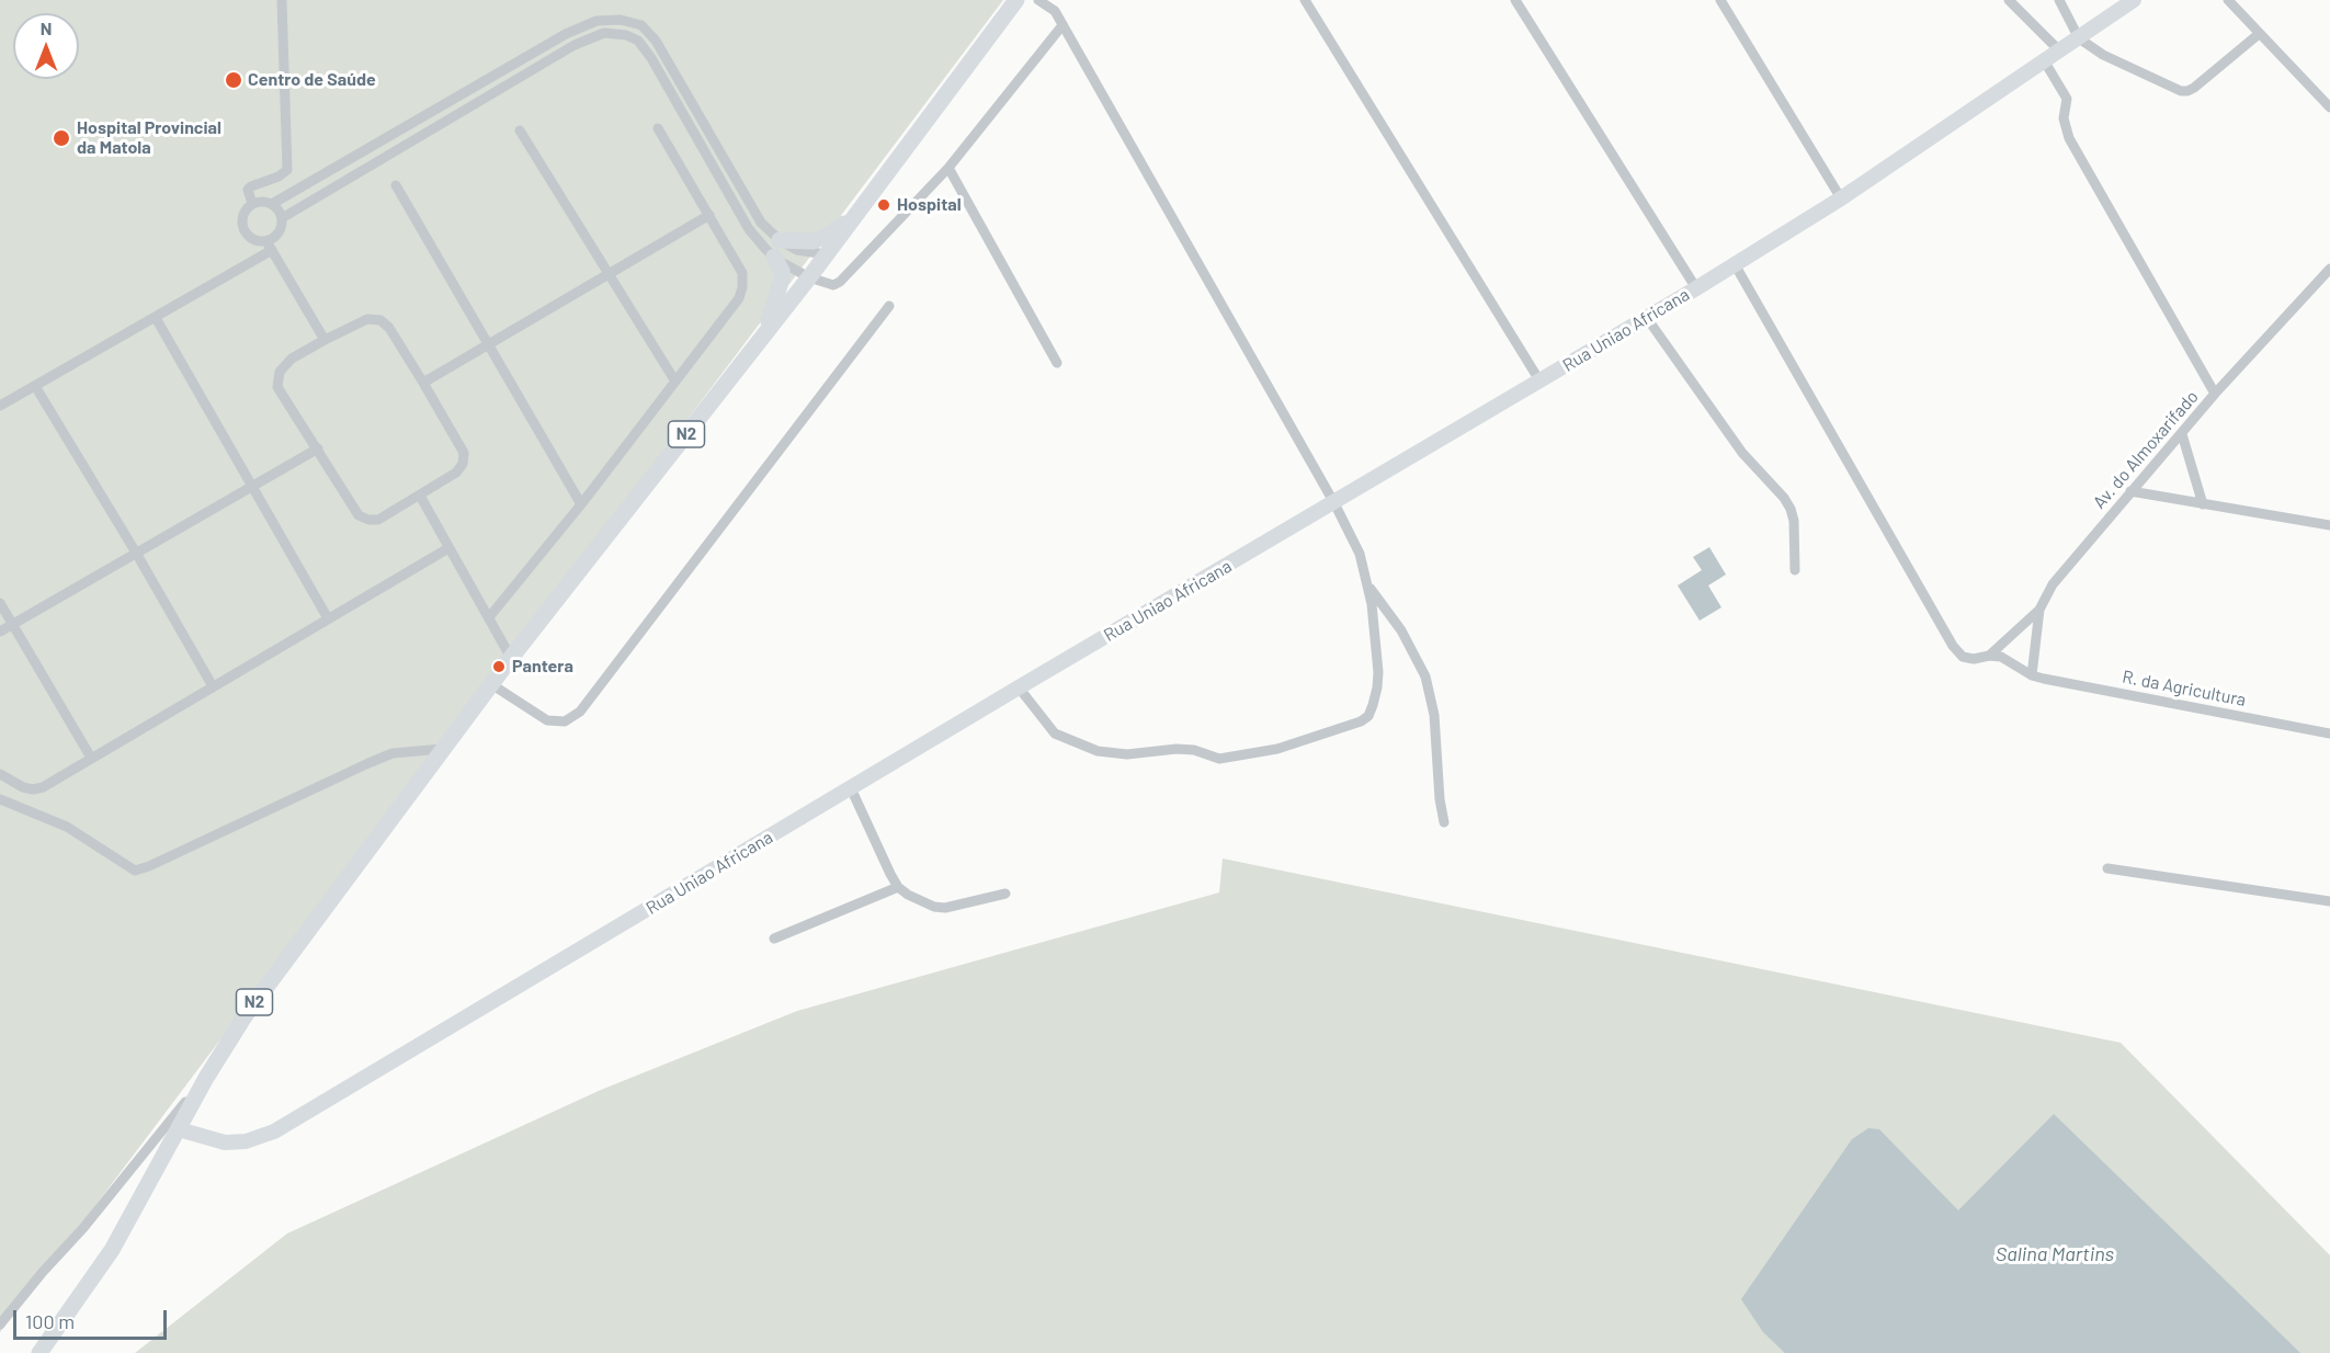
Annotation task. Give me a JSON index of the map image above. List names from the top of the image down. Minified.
{"streets":{"main road":["Rua Uniao Africana","N2"],"street":["Av. do Almoxarifado","R. da Agricultura"]},"crossings":[["Rua Uniao Africana","N2"],["Av. do Almoxarifado","R. da Agricultura"]],"water":["Salina Martins"],"places":["Centro de Saúde","Hospital Provincial da Matola","Hospital","Pantera"],"scale_bar":"100 m","north":"top"}
